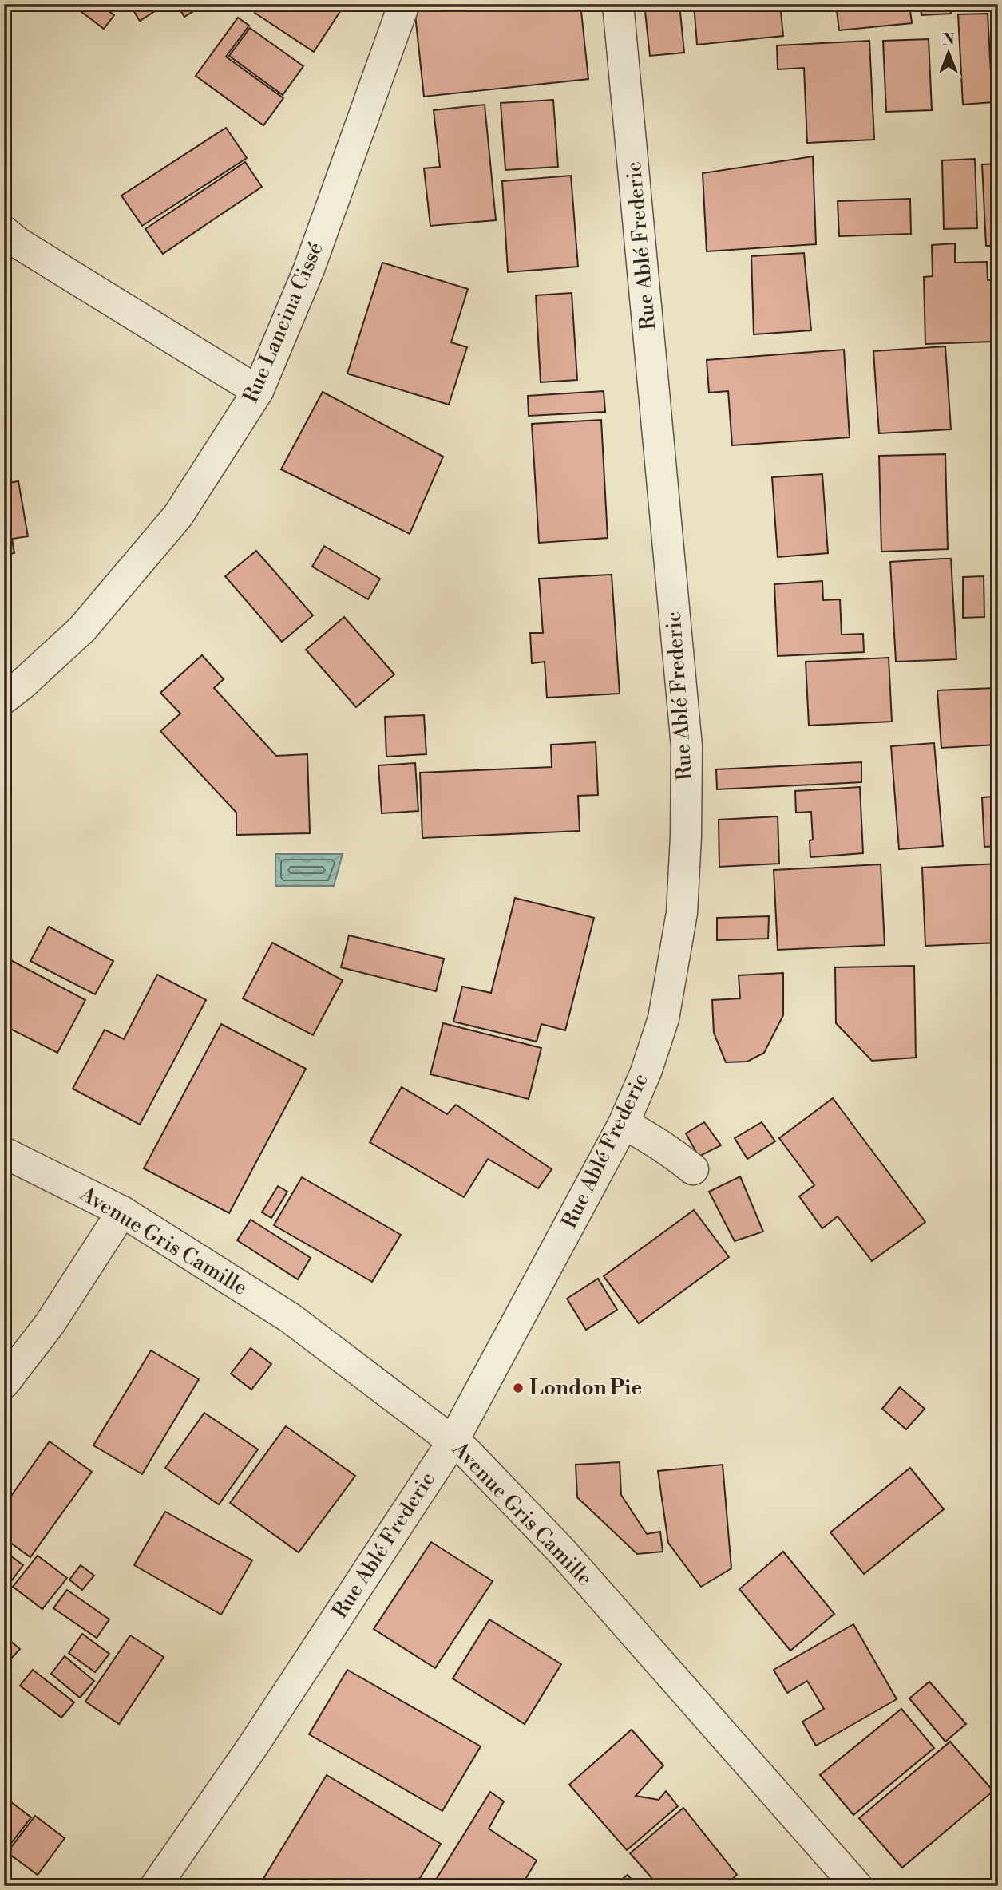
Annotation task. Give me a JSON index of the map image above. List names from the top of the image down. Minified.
{"streets":{"street":["Rue Ablé Frederic","Rue Lancina Cissé","Avenue Gris Camille"]},"crossings":[["Rue Ablé Frederic","Avenue Gris Camille"]],"places":["London Pie"],"north":"top"}
